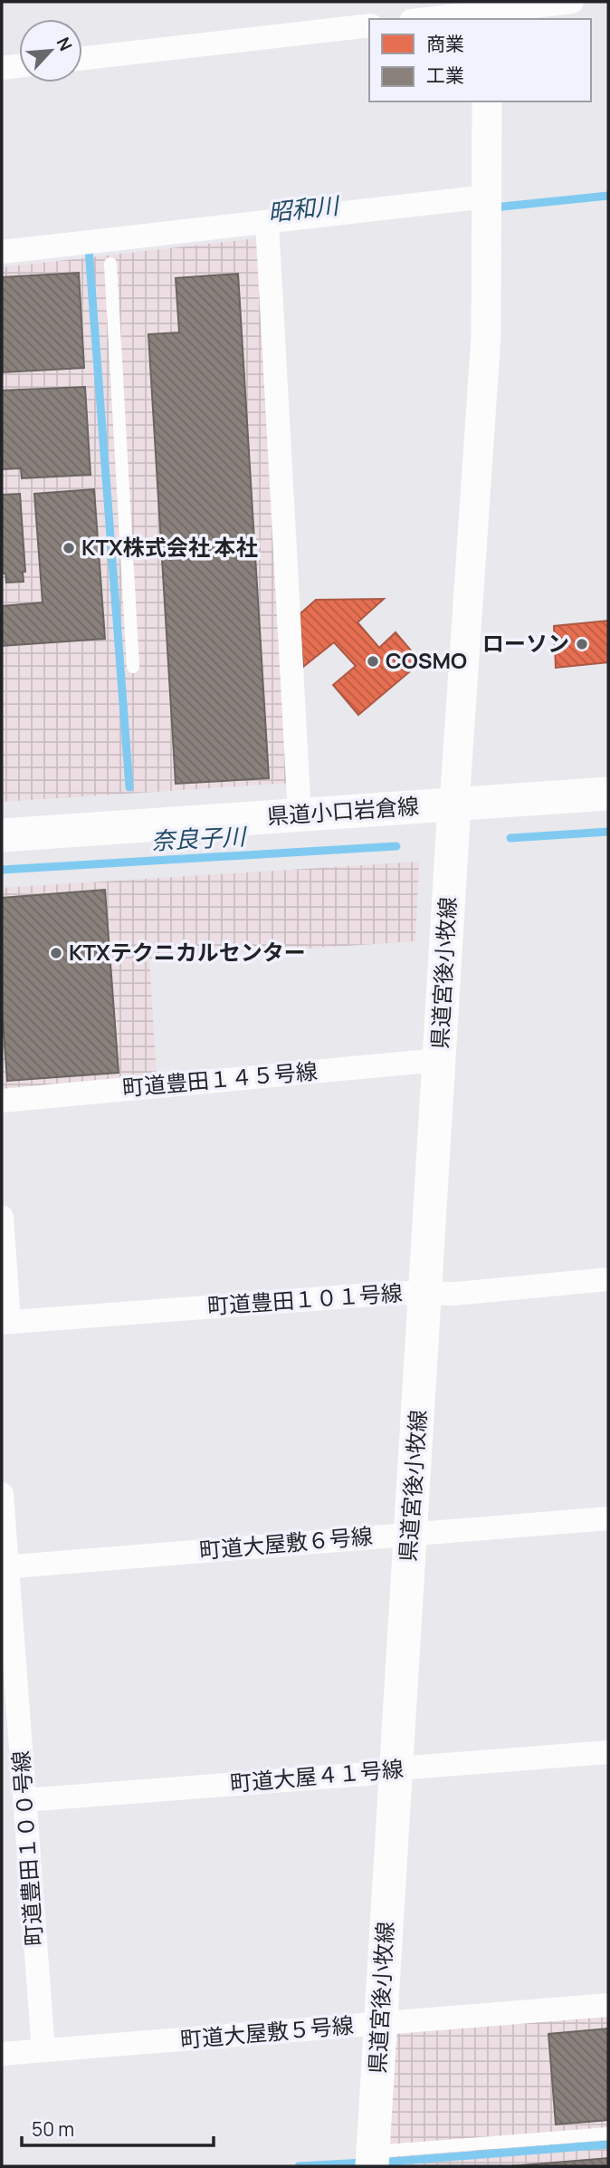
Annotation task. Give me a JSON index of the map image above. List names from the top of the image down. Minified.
{"streets":{"main road":["県道小口岩倉線","県道宮後小牧線"],"street":["町道豊田１４５号線","町道豊田１０１号線","町道大屋敷６号線","町道大屋４１号線","町道豊田１００号線","町道大屋敷５号線"]},"crossings":[["県道小口岩倉線","県道宮後小牧線"],["県道宮後小牧線","町道豊田１４５号線"],["県道宮後小牧線","町道豊田１０１号線"],["県道宮後小牧線","町道大屋敷６号線"],["県道宮後小牧線","町道大屋４１号線"],["県道宮後小牧線","町道大屋敷５号線"],["町道大屋敷６号線","町道豊田１００号線"],["町道大屋４１号線","町道豊田１００号線"],["町道豊田１００号線","町道大屋敷５号線"]],"water":["昭和川","奈良子川"],"places":["KTX株式会社 本社","ローソン","COSMO","KTXテクニカルセンター"],"legend":["商業","工業"],"scale_bar":"50 m","north":"top right"}
